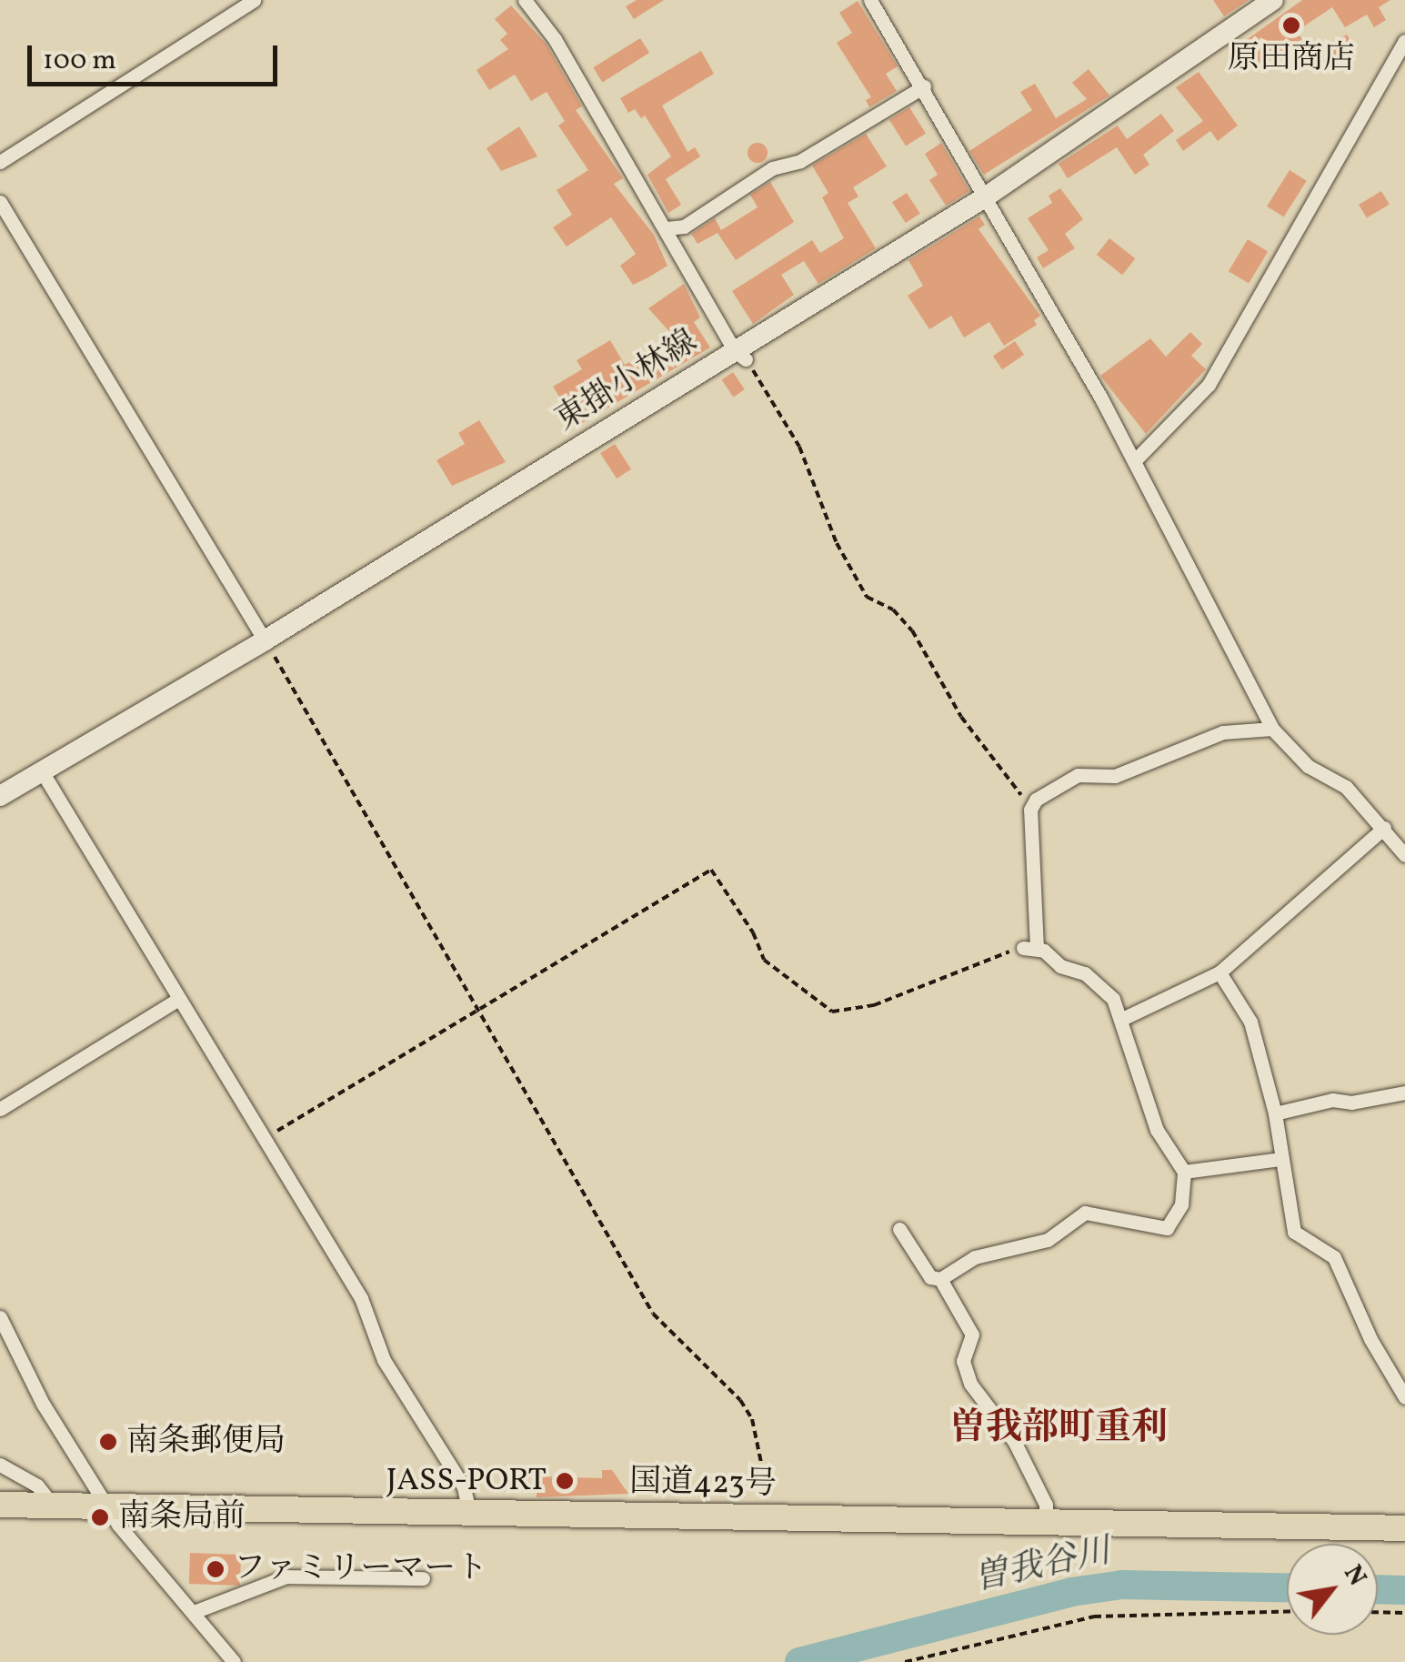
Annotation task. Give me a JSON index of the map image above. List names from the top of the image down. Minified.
{"streets":{"highway":["国道423号"],"main road":["東掛小林線"]},"districts":["曽我部町重利"],"water":["曽我谷川"],"places":["原田商店","南条郵便局","JASS-PORT","南条局前","ファミリーマート"],"scale_bar":"100 m","north":"top right"}
